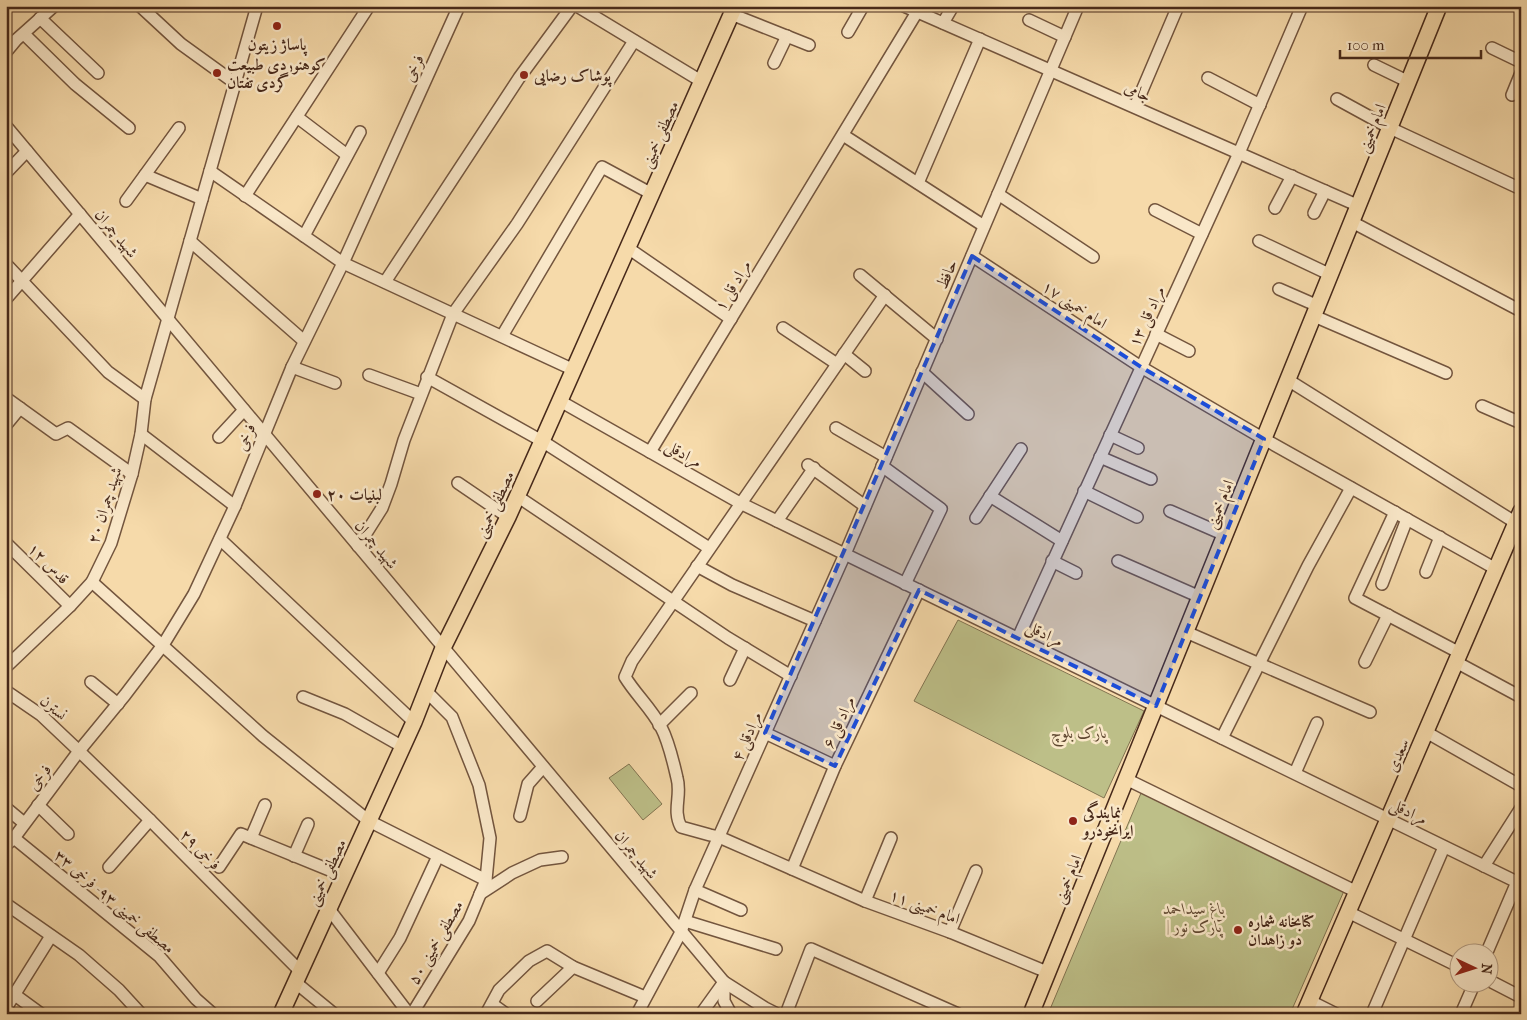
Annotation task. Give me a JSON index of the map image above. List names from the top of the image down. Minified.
{"streets":{"main road":["امام خمینی","مصطفی خمینی","سعدی"],"street":["فرخی","جامی","شهید چمران","حافظ","مراد قلی ۱","امام خمینی ۱۷","مراد قلی ۱۳","مرادقلی","شهید چمران ۲۰","قدس ۱۲","نسترن","مراد قلی ۶","مرادقلی ۴","فرخی ۲۹","مصطفی خمینی ۹۳- فرخی ۳۳","امام خمینی ۱۱","مصطفی خمینی ۵۰"]},"crossings":[["فرخی","شهید چمران"],["فرخی","نسترن"],["فرخی","فرخی ۲۹"],["فرخی","مصطفی خمینی ۹۳- فرخی ۳۳"],["جامی","امام خمینی"],["جامی","حافظ"],["جامی","مراد قلی ۱"],["جامی","مراد قلی ۱۳"],["امام خمینی","امام خمینی ۱۷"],["امام خمینی","مرادقلی"],["امام خمینی","امام خمینی ۱۱"],["مصطفی خمینی","شهید چمران"],["مصطفی خمینی","مرادقلی"],["مصطفی خمینی","فرخی ۲۹"],["مصطفی خمینی","مصطفی خمینی ۵۰"],["شهید چمران","شهید چمران ۲۰"],["شهید چمران","مرادقلی ۴"],["حافظ","امام خمینی ۱۷"],["حافظ","مرادقلی"],["حافظ","مرادقلی ۴"],["مراد قلی ۱","مرادقلی"],["امام خمینی ۱۷","مراد قلی ۱۳"],["امام خمینی ۱۷","سعدی"],["مراد قلی ۱۳","مرادقلی"],["مرادقلی","مراد قلی ۶"],["مرادقلی","مرادقلی ۴"],["مرادقلی","سعدی"],["شهید چمران ۲۰","قدس ۱۲"],["نسترن","فرخی ۲۹"],["مراد قلی ۶","امام خمینی ۱۱"],["مرادقلی ۴","امام خمینی ۱۱"]],"parks":["پارک بلوچ","باغ سیداحمد | پارک نور"],"places":["پاساژ زیتون","کوهنوردی طبیعت گردی تفتان","پوشاک رضایی","لبنیات ۲۰","نمایندگی ایرانخودرو","کتابخانه شماره دو زاهدان"],"scale_bar":"100 m","north":"right"}
